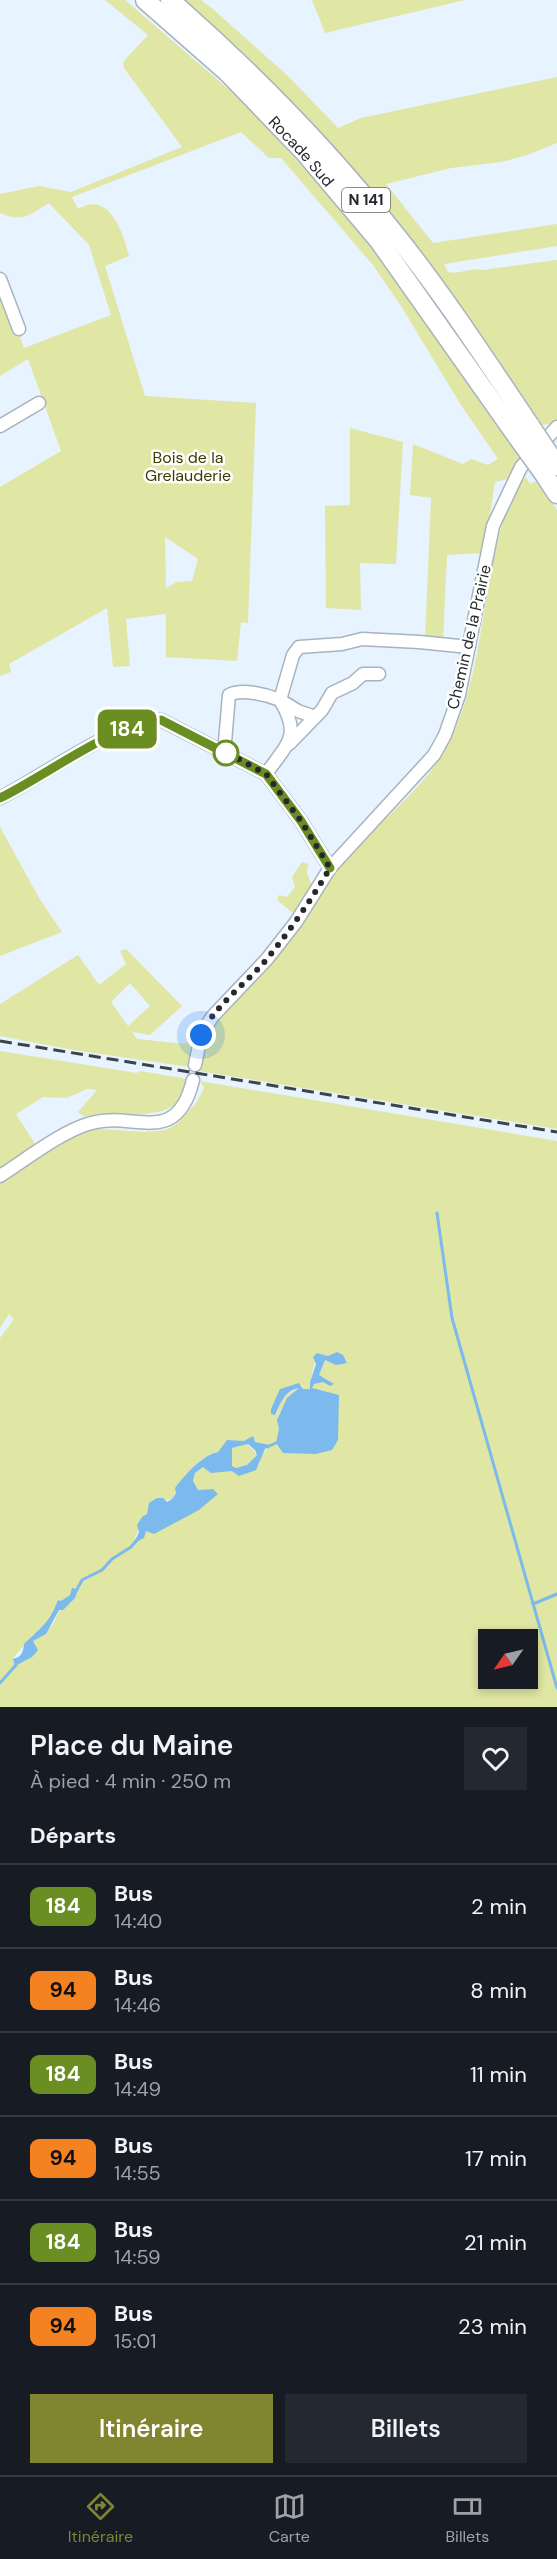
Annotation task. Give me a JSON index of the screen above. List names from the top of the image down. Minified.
{"streets":{"highway":["Rocade Sud","N 141"],"street":["Chemin de la Prairie"]},"crossings":[["Rocade Sud","N 141"]],"parks":["Bois de la Grelauderie"],"lines":["bus line 184"],"north":"bottom left","page":{"on_map":"184","heading":[["Place du Maine","À pied · 4 min · 250 m"],"Départs"],"list":[{"mark":"184","name":"Bus","note":"14:40","value":"2 min"},{"mark":"94","name":"Bus","note":"14:46","value":"8 min"},{"mark":"184","name":"Bus","note":"14:49","value":"11 min"},{"mark":"94","name":"Bus","note":"14:55","value":"17 min"},{"mark":"184","name":"Bus","note":"14:59","value":"21 min"},{"mark":"94","name":"Bus","note":"15:01","value":"23 min"}],"buttons":["Itinéraire","Billets"],"tabs":["Itinéraire","Carte","Billets"]}}
